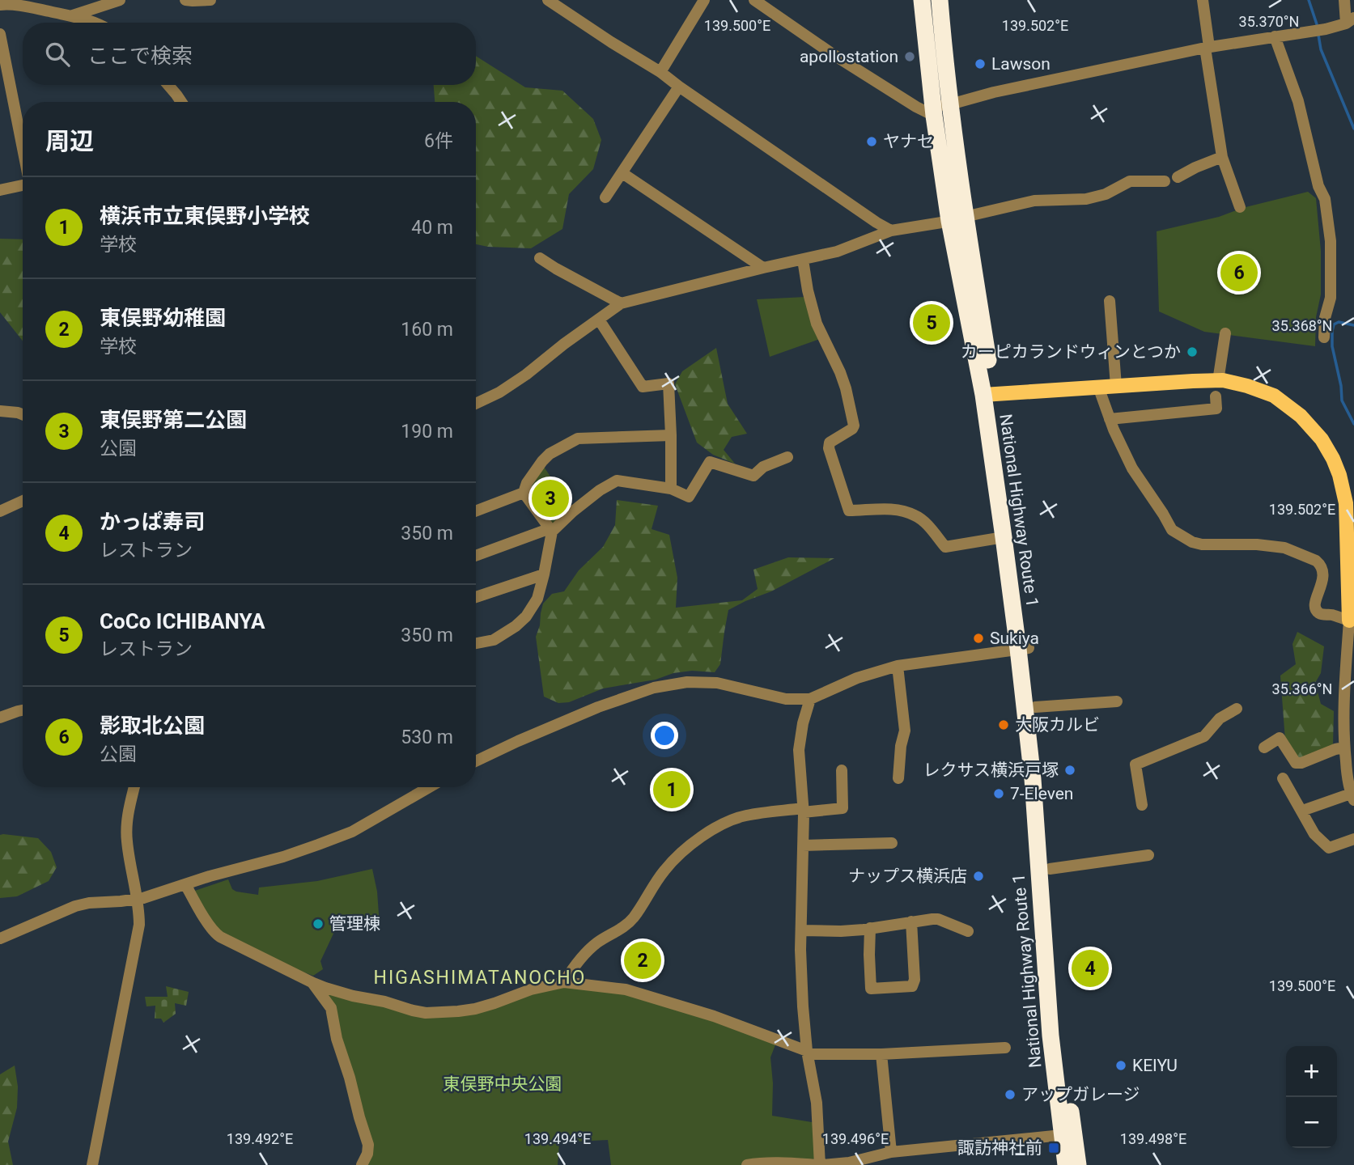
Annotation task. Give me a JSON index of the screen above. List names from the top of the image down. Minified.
{"streets":{"highway":["National Highway Route 1"]},"districts":["HIGASHIMATANOCHO"],"parks":["東俣野中央公園"],"places":{"other":["apollostation","Lawson","ヤナセ","カーピカランドウィンとつか","Sukiya","大阪カルビ","レクサス横浜戸塚","7-Eleven","ナップス横浜店","管理棟","KEIYU","アップガレージ"],"transit":["諏訪神社前"]},"page":{"search":"ここで検索","heading":["周辺","6件"],"list":[{"mark":"1","name":"横浜市立東俣野小学校","note":"学校","value":"40 m"},{"mark":"2","name":"東俣野幼稚園","note":"学校","value":"160 m"},{"mark":"3","name":"東俣野第二公園","note":"公園","value":"190 m"},{"mark":"4","name":"かっぱ寿司","note":"レストラン","value":"350 m"},{"mark":"5","name":"CoCo ICHIBANYA","note":"レストラン","value":"350 m"},{"mark":"6","name":"影取北公園","note":"公園","value":"530 m"}],"pins":["6","5","3","1","2","4"],"map_buttons":["+","−"]},"coordinates":["35.370°N","139.502°E","139.500°E","35.368°N","35.366°N","139.492°E","139.494°E","139.496°E","139.498°E"]}
